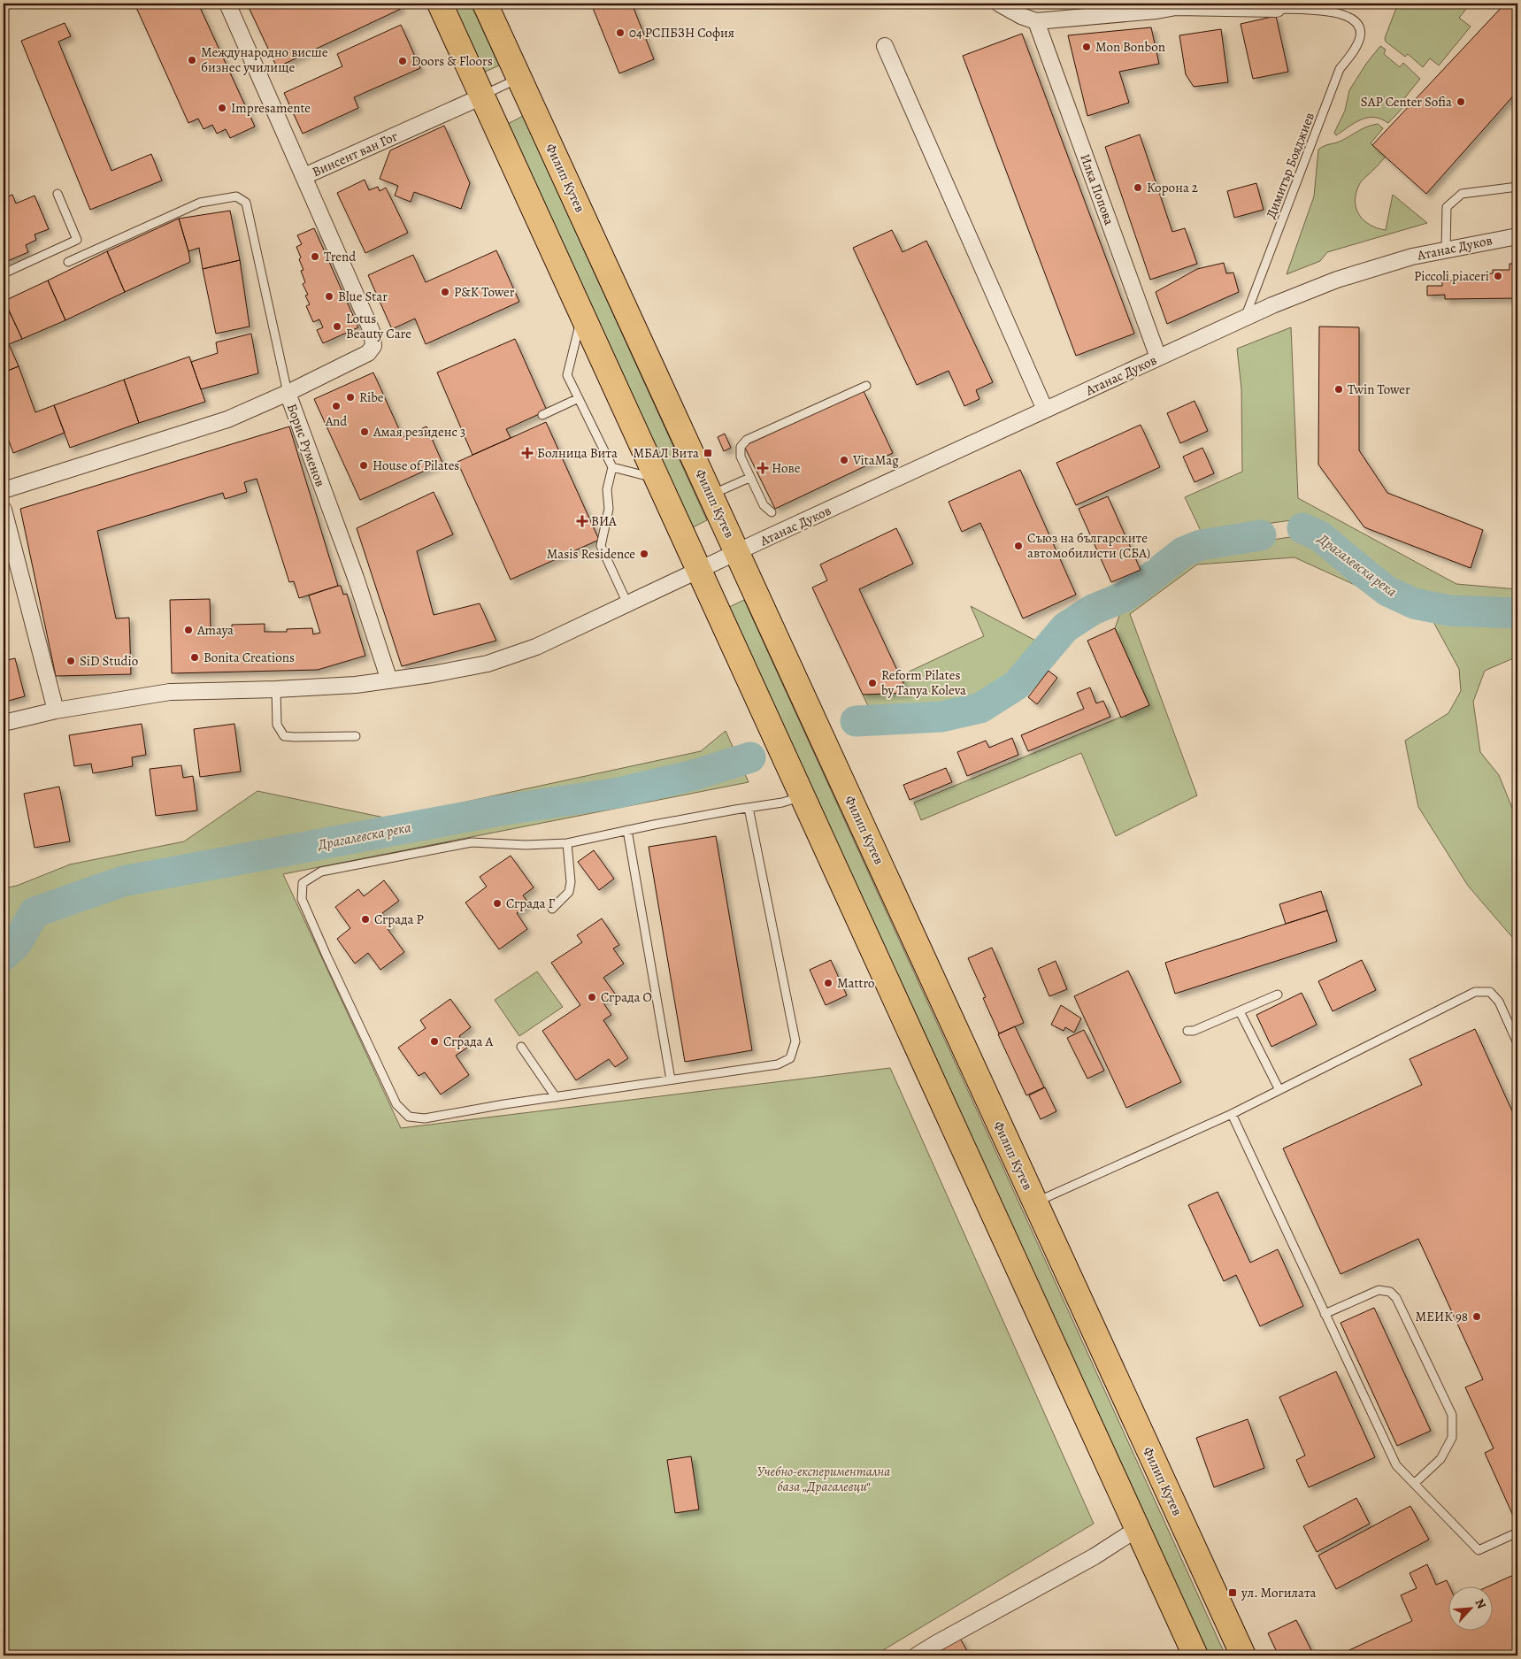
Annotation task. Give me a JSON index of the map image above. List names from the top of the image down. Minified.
{"streets":{"main road":["Филип Кутев"],"street":["Винсент ван Гог","Илка Попова","Атанас Дуков","Борис Руменов"],"lane":["Димитър Бояджиев"]},"crossings":[["Димитър Бояджиев","Атанас Дуков"],["Филип Кутев","Атанас Дуков"],["Илка Попова","Атанас Дуков"],["Атанас Дуков","Борис Руменов"]],"water":["Драгалевска река"],"parks":["Учебно-експериментална база „Драгалевци“"],"places":{"other":["04 РСПБЗН София","Mon Bonbon","Международно висше бизнес училище","Doors & Floors","SAP Center Sofia","Impresamente","Корона 2","Trend","Piccoli piaceri","P&K Tower","Blue Star","Lotus Beauty Care","Twin Tower","Ribe","And","Амая резиденс 3","VitaMag","House of Pilates","Съюз на българските автомобилисти (СБА)","Masis Residence","Amaya","Bonita Creations","SiD Studio","Reform Pilates by Tanya Koleva","Сграда Г","Сграда Р","Mattro","Сграда О","Сграда А","МЕИК 98"],"health":["Болница Вита","Нове","ВИА"],"transit":["МБАЛ Вита","ул. Могилата"]},"north":"top right"}
